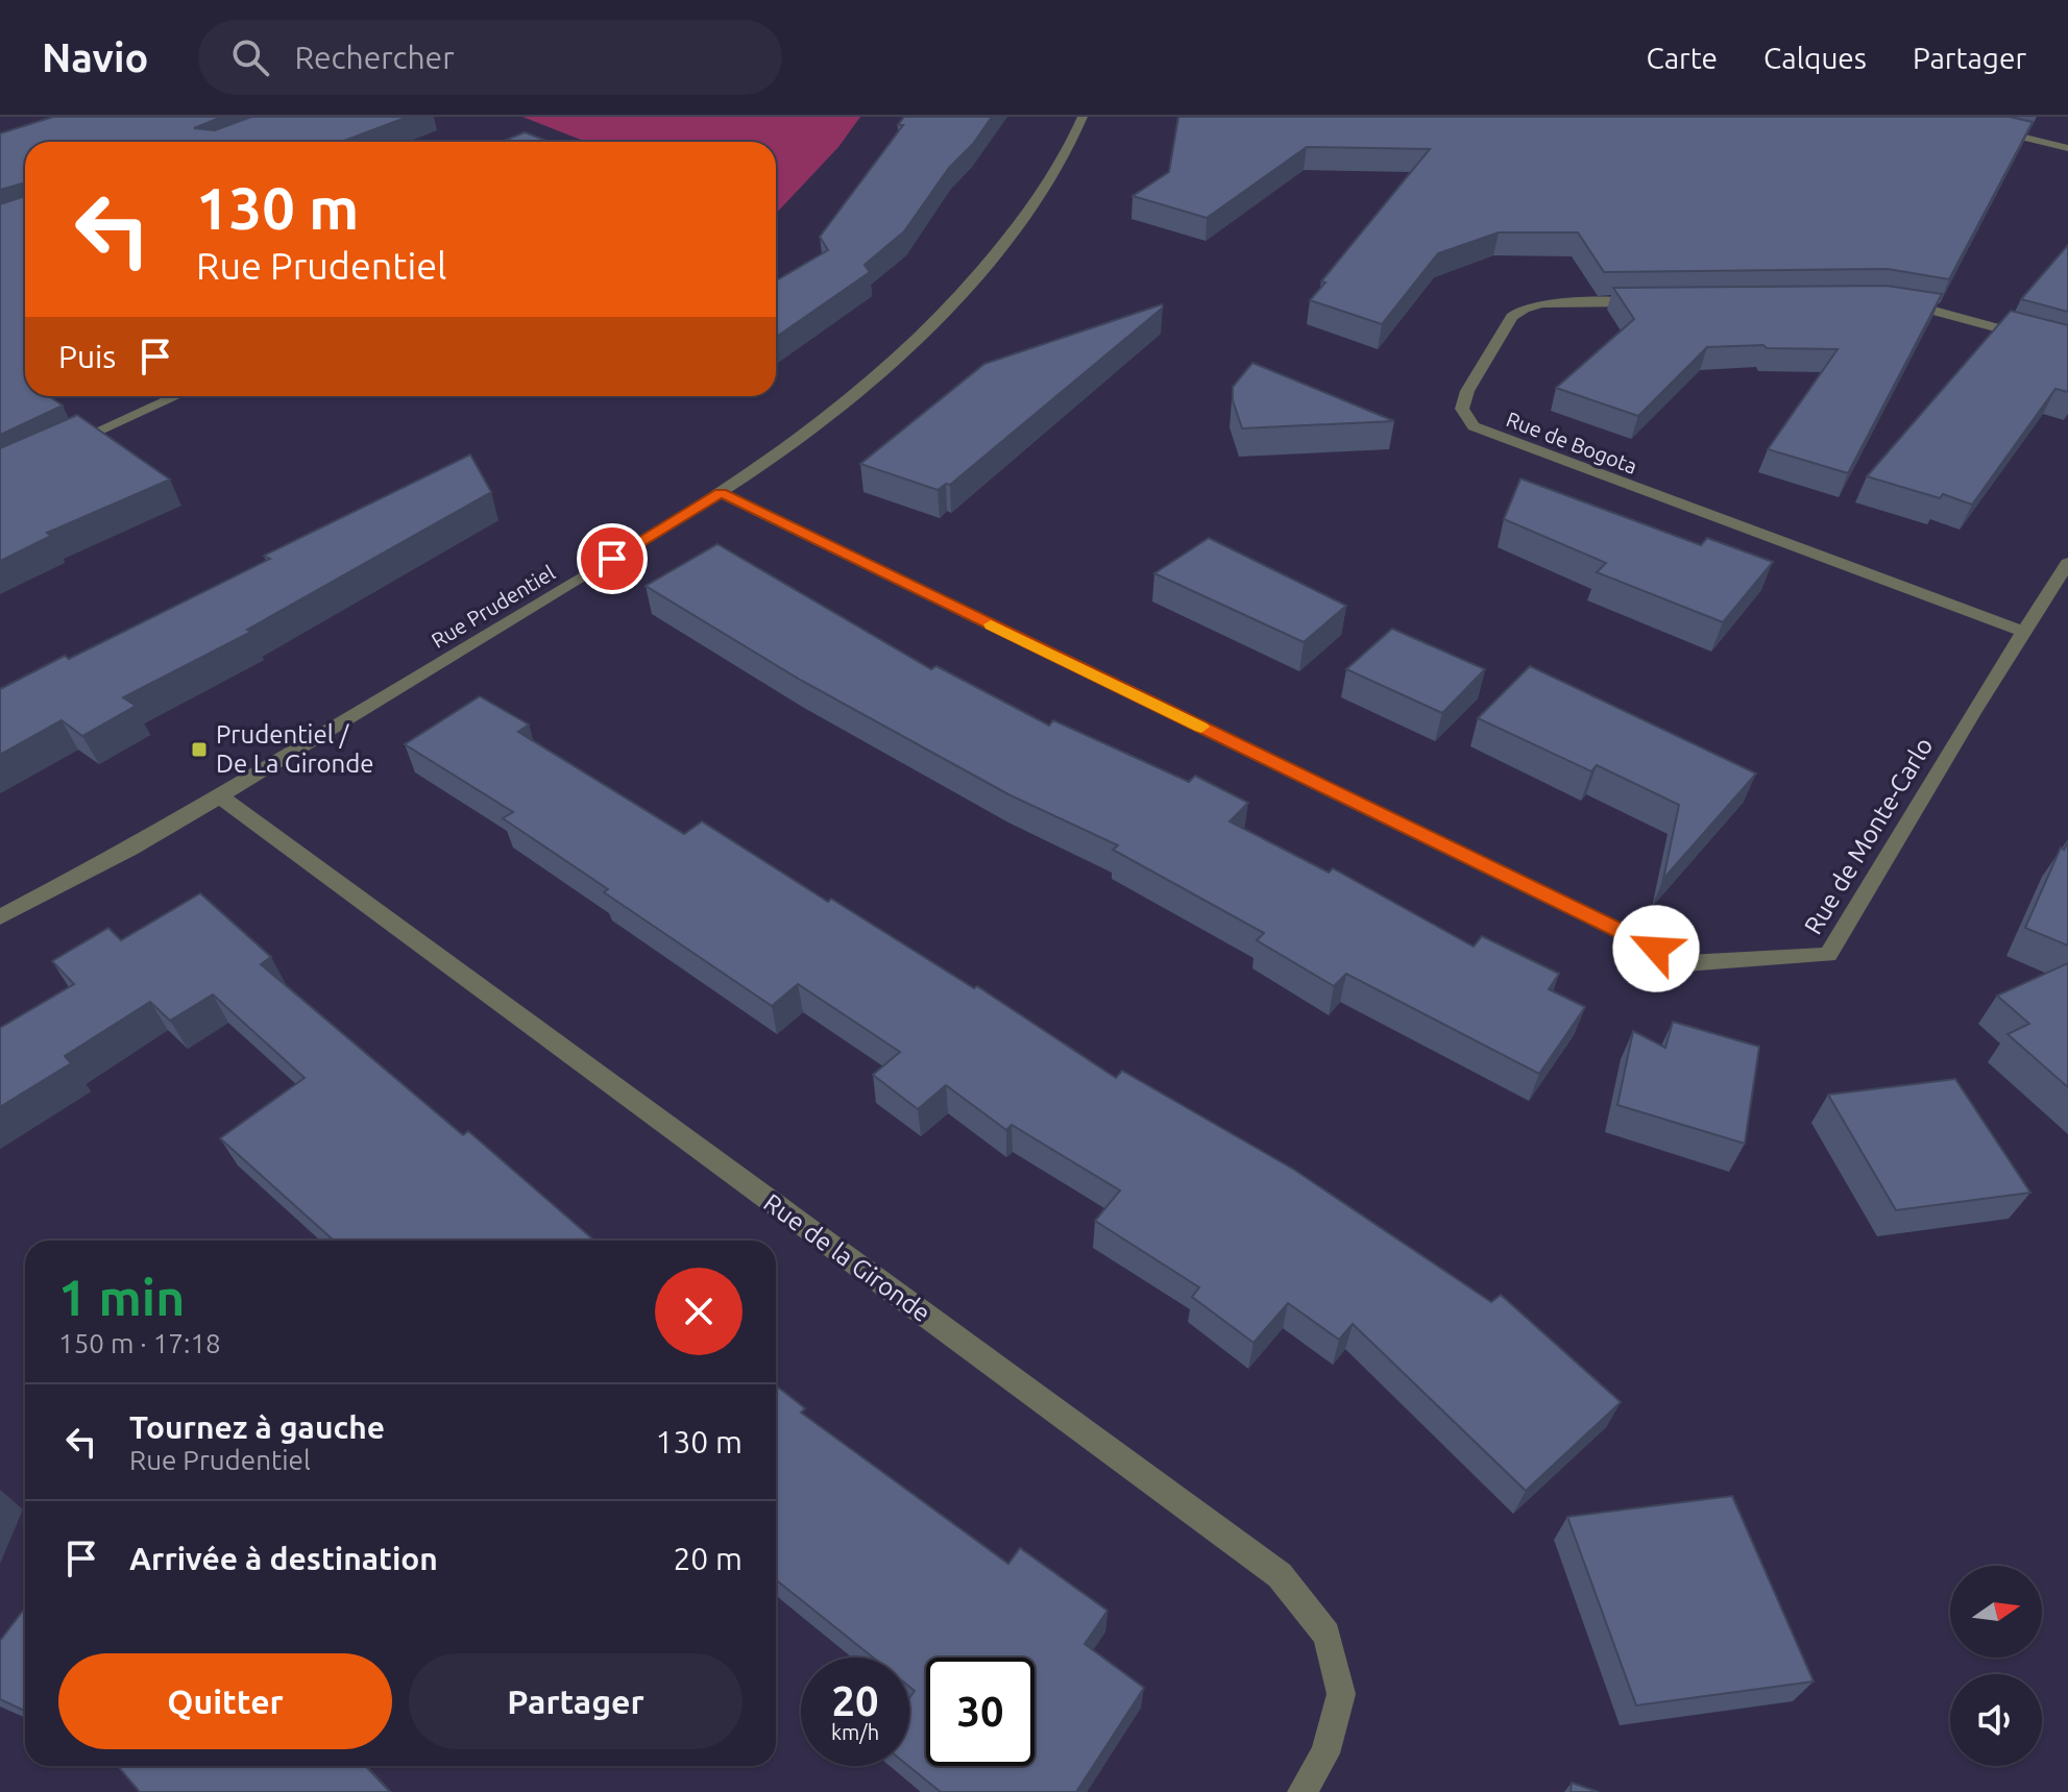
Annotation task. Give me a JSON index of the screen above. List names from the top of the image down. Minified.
{"streets":{"street":["Rue de Bogota","Rue Prudentiel","Rue de Monte-Carlo","Rue de la Gironde"]},"crossings":[["Rue de Bogota","Rue de Monte-Carlo"],["Rue Prudentiel","Rue de Monte-Carlo"],["Rue Prudentiel","Rue de la Gironde"]],"places":{"transit":["Prudentiel / De La Gironde"]},"north":"right","page":{"header":"Navio","search":"Rechercher","nav":["Carte","Calques","Partager"],"turn":["130 m","Rue Prudentiel"],"then":"Puis","heading":["1 min","150 m · 17:18"],"list":[{"name":"Tournez à gauche","note":"Rue Prudentiel","value":"130 m"},{"name":"Arrivée à destination","value":"20 m"}],"buttons":["Quitter","Partager"],"speed":"20 km/h","limit":"30"}}
